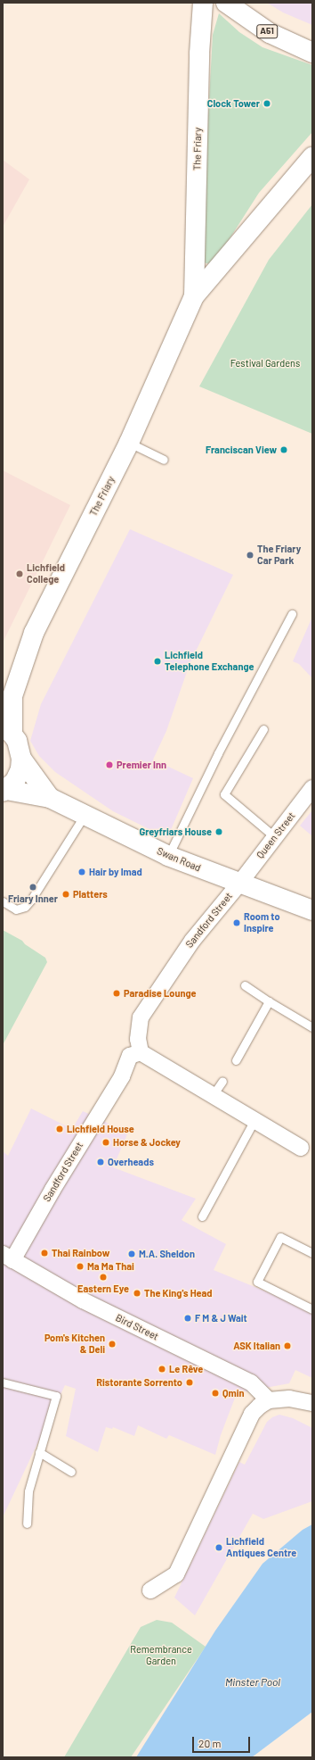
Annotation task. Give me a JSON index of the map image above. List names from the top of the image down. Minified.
{"streets":{"main road":["A51","The Friary","Swan Road"],"street":["Queen Street","Sandford Street","Bird Street"]},"crossings":[["Queen Street","Swan Road"],["Queen Street","Sandford Street"],["Swan Road","Sandford Street"],["Sandford Street","Bird Street"]],"water":["Minster Pool"],"parks":["Festival Gardens","Remembrance Garden"],"places":["Clock Tower","Franciscan View","The Friary Car Park","Lichfield College","Lichfield Telephone Exchange","Premier Inn","Greyfriars House","Hair by Imad","Friary Inner","Platters","Room to Inspire","Paradise Lounge","Lichfield House","Horse & Jockey","Overheads","Thai Rainbow","M.A. Sheldon","Ma Ma Thai","Eastern Eye","The King's Head","F M & J Wait","Pom's Kitchen & Deli","ASK Italian","Le Rêve","Ristorante Sorrento","Qmin","Lichfield Antiques Centre"],"scale_bar":"20 m"}
